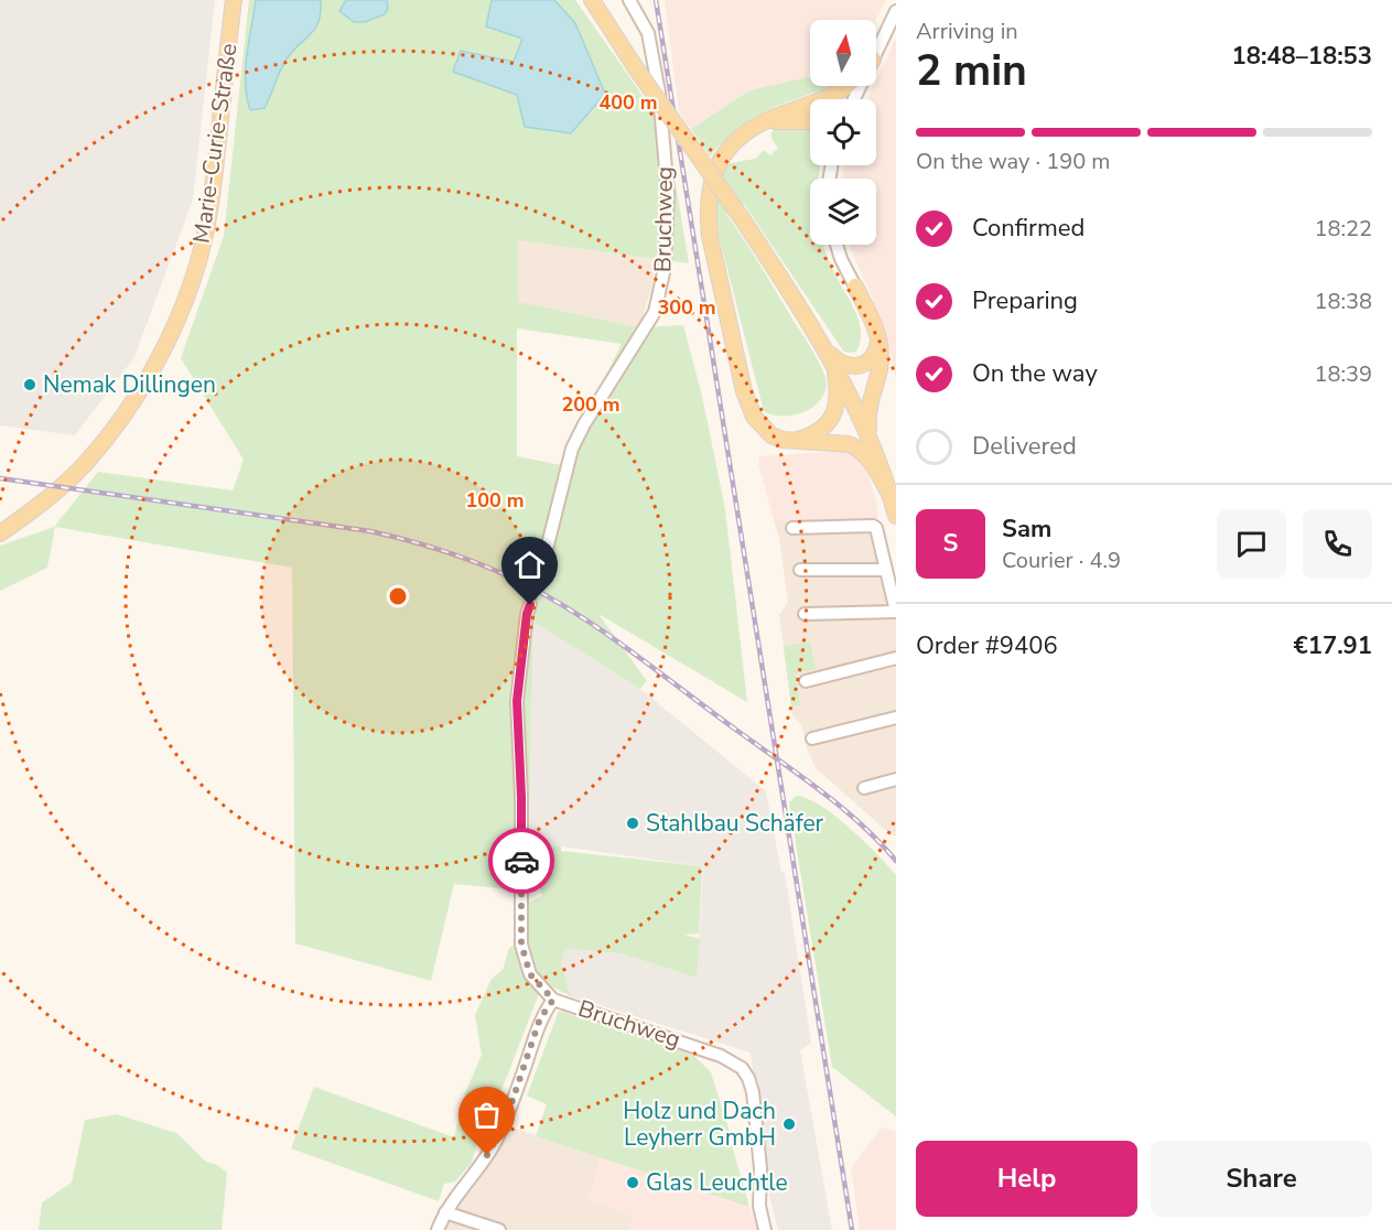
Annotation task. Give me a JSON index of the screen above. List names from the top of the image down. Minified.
{"streets":{"main road":["Marie-Curie-Straße"],"street":["Bruchweg"]},"places":["Nemak Dillingen","Stahlbau Schäfer","Holz und Dach Leyherr GmbH","Glas Leuchtle"],"north":"top","page":{"heading":["2 min","Arriving in","18:48–18:53"],"panel":["Sam","Courier · 4.9","Order #9406","€17.91"],"bar":"On the way · 190 m","list":[["Confirmed","18:22"],["Preparing","18:38"],["On the way","18:39"],"Delivered"],"round":"S","buttons":["Help","Share"]},"rings":["400 m","300 m","200 m","100 m"]}
